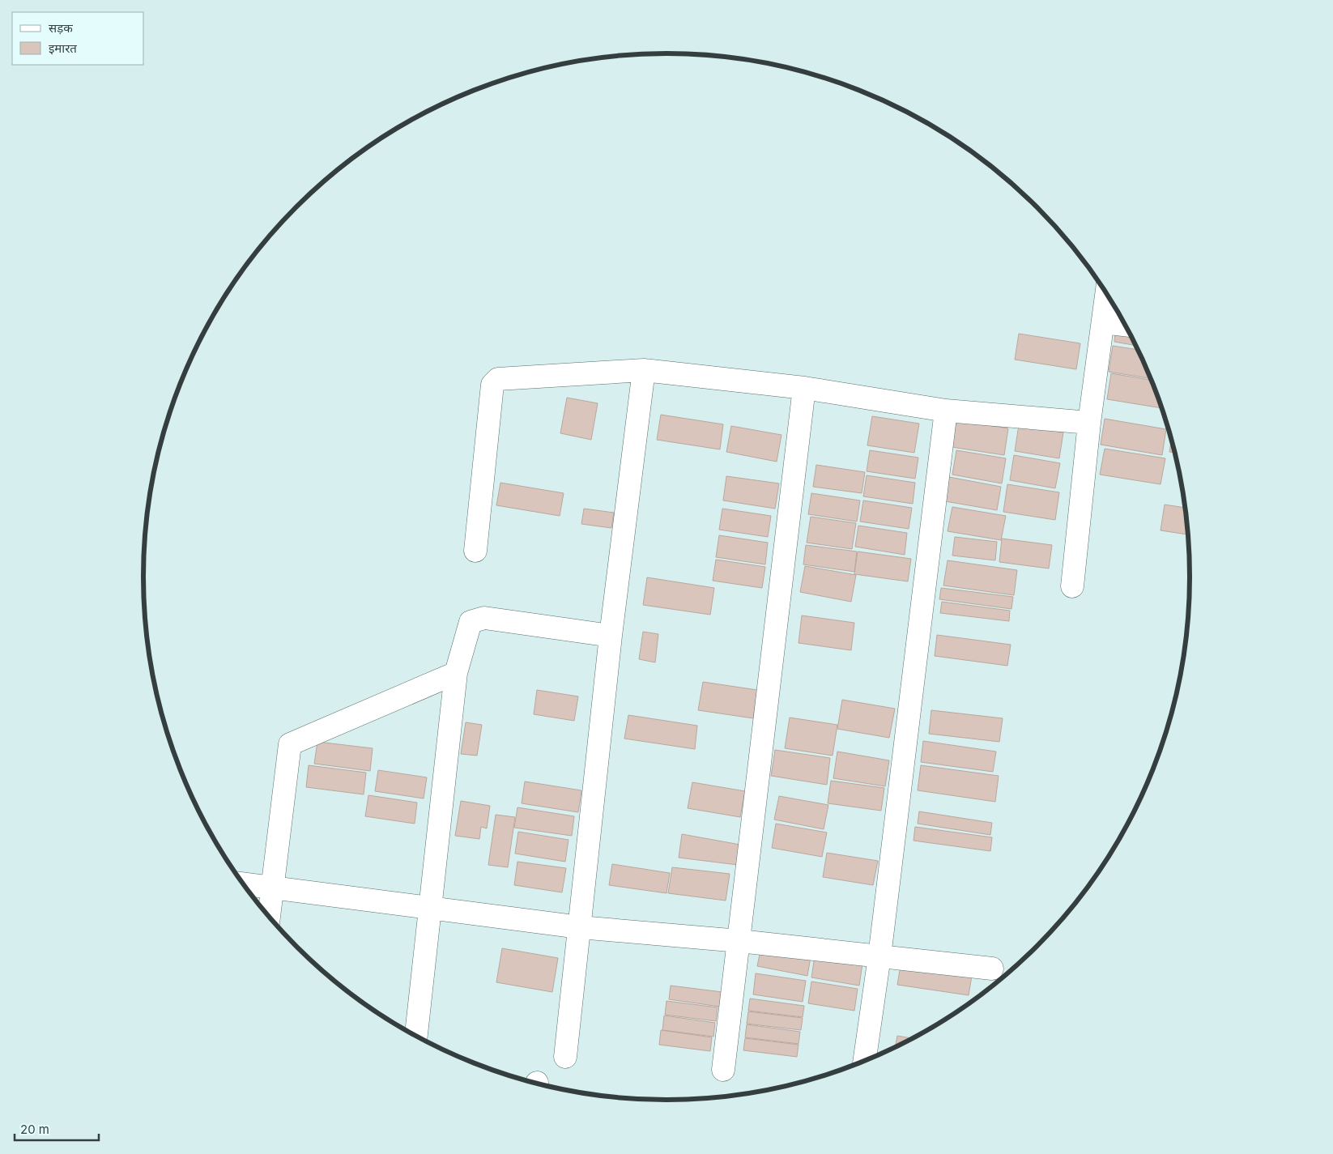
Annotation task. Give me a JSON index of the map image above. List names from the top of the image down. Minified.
{"legend":["सड़क","इमारत"],"scale_bar":"20 m"}
